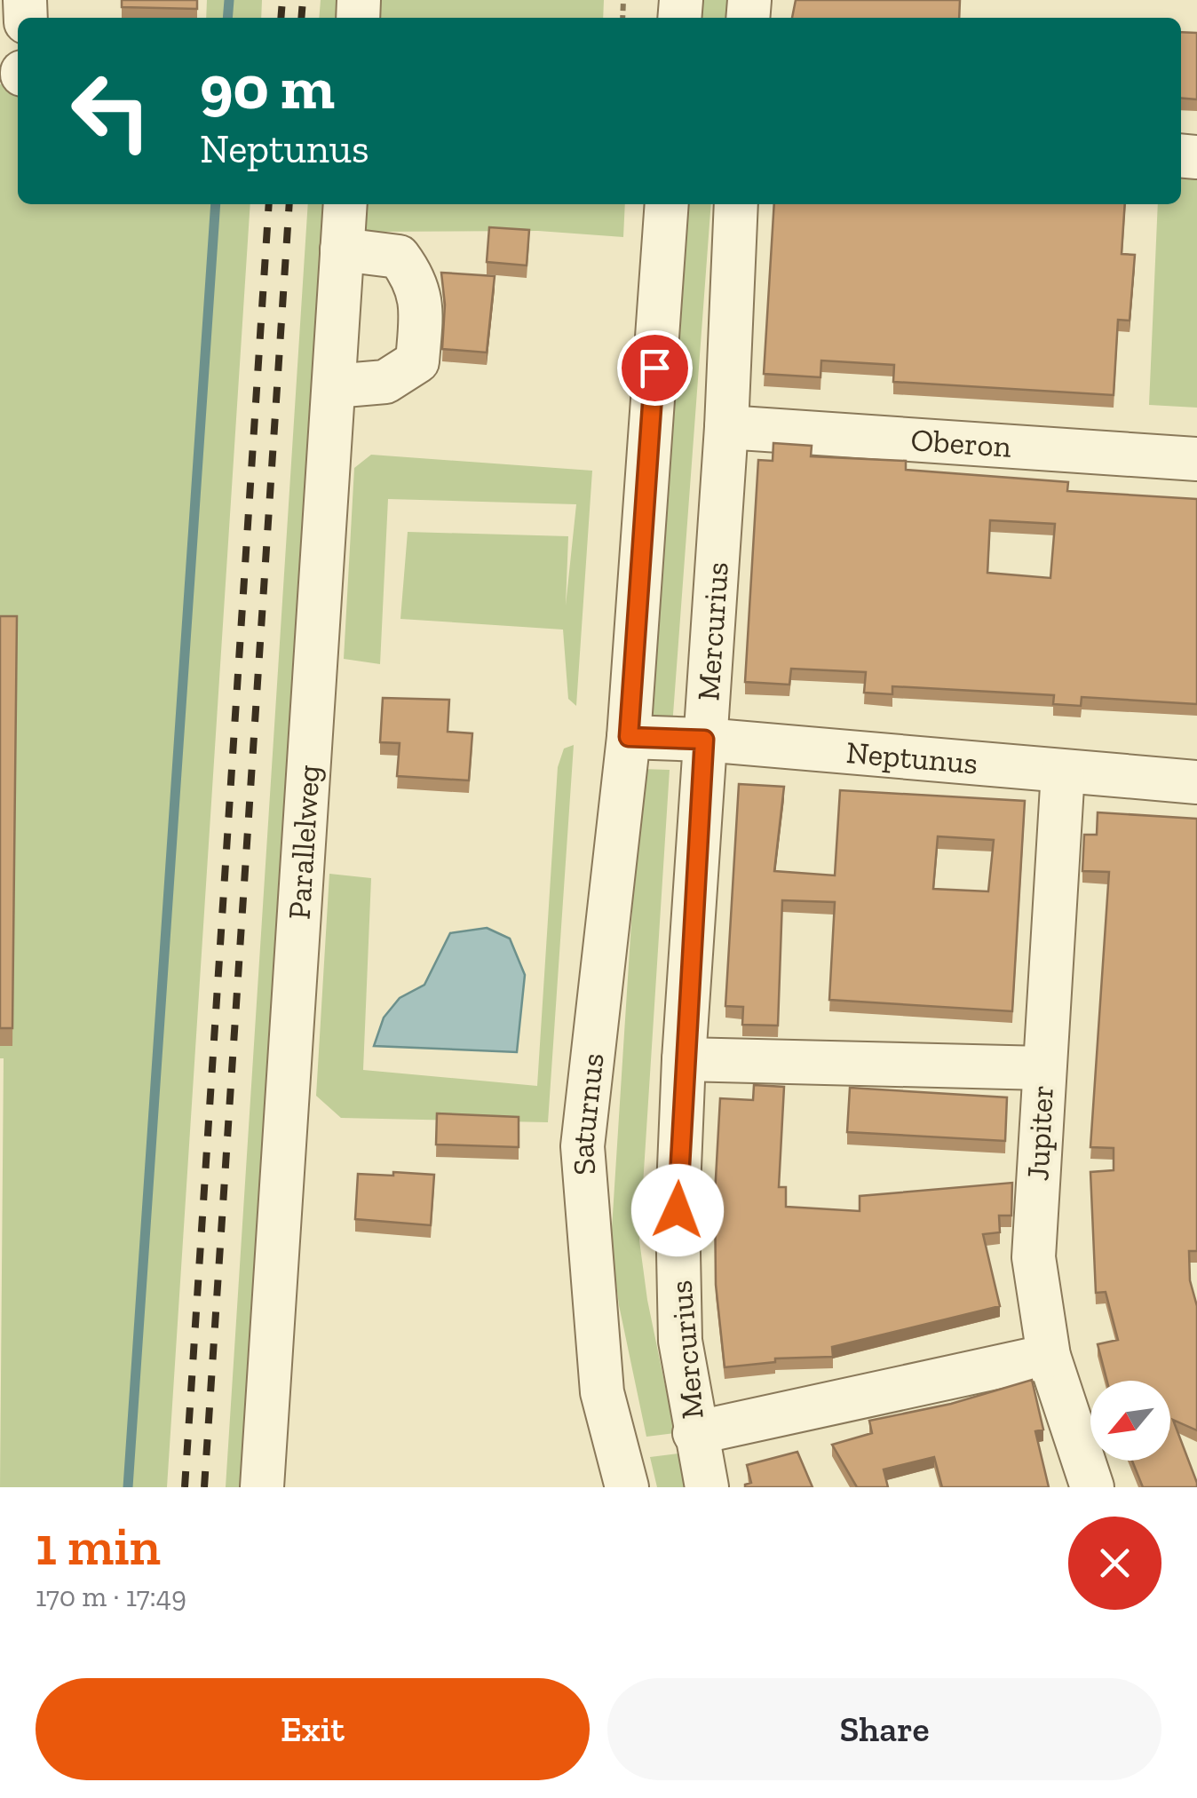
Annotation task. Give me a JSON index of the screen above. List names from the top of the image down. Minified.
{"streets":{"street":["Oberon","Mercurius","Neptunus","Parallelweg","Saturnus","Jupiter"]},"crossings":[["Oberon","Mercurius"],["Mercurius","Neptunus"],["Neptunus","Saturnus"],["Neptunus","Jupiter"]],"north":"bottom left","page":{"turn":["90 m","Neptunus"],"heading":["1 min","170 m · 17:49"],"buttons":["Exit","Share"]}}
